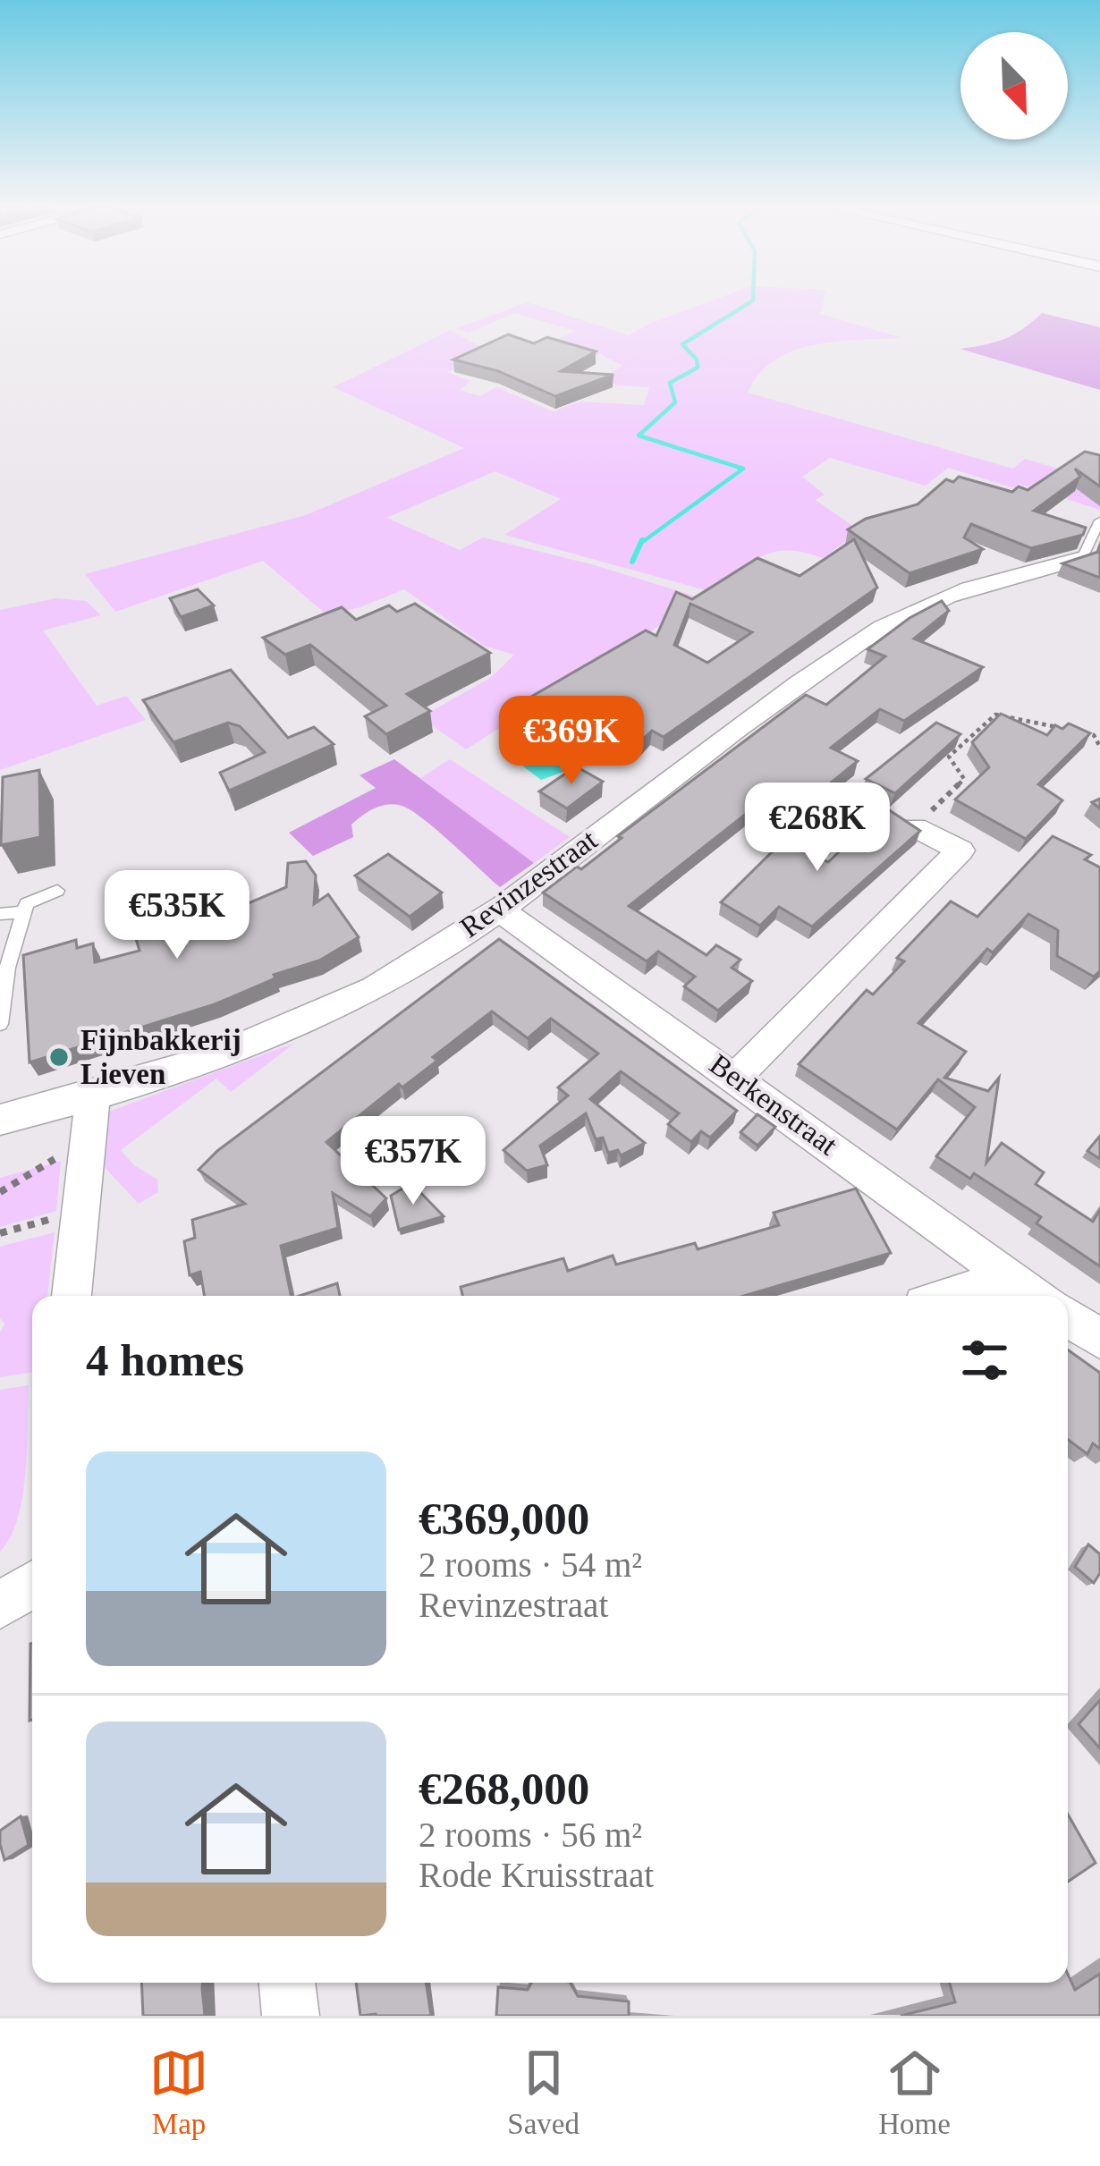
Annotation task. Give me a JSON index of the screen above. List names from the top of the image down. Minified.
{"streets":{"street":["Revinzestraat","Berkenstraat"]},"crossings":[["Revinzestraat","Berkenstraat"]],"places":["Fijnbakkerij Lieven"],"north":"bottom right","page":{"price":["€369K","€268K","€535K","€357K"],"heading":"4 homes","list":[{"name":"€369,000","note":"2 rooms · 54 m² · Revinzestraat"},{"name":"€268,000","note":"2 rooms · 56 m² · Rode Kruisstraat"}],"tabs":["Map","Saved","Home"]}}
